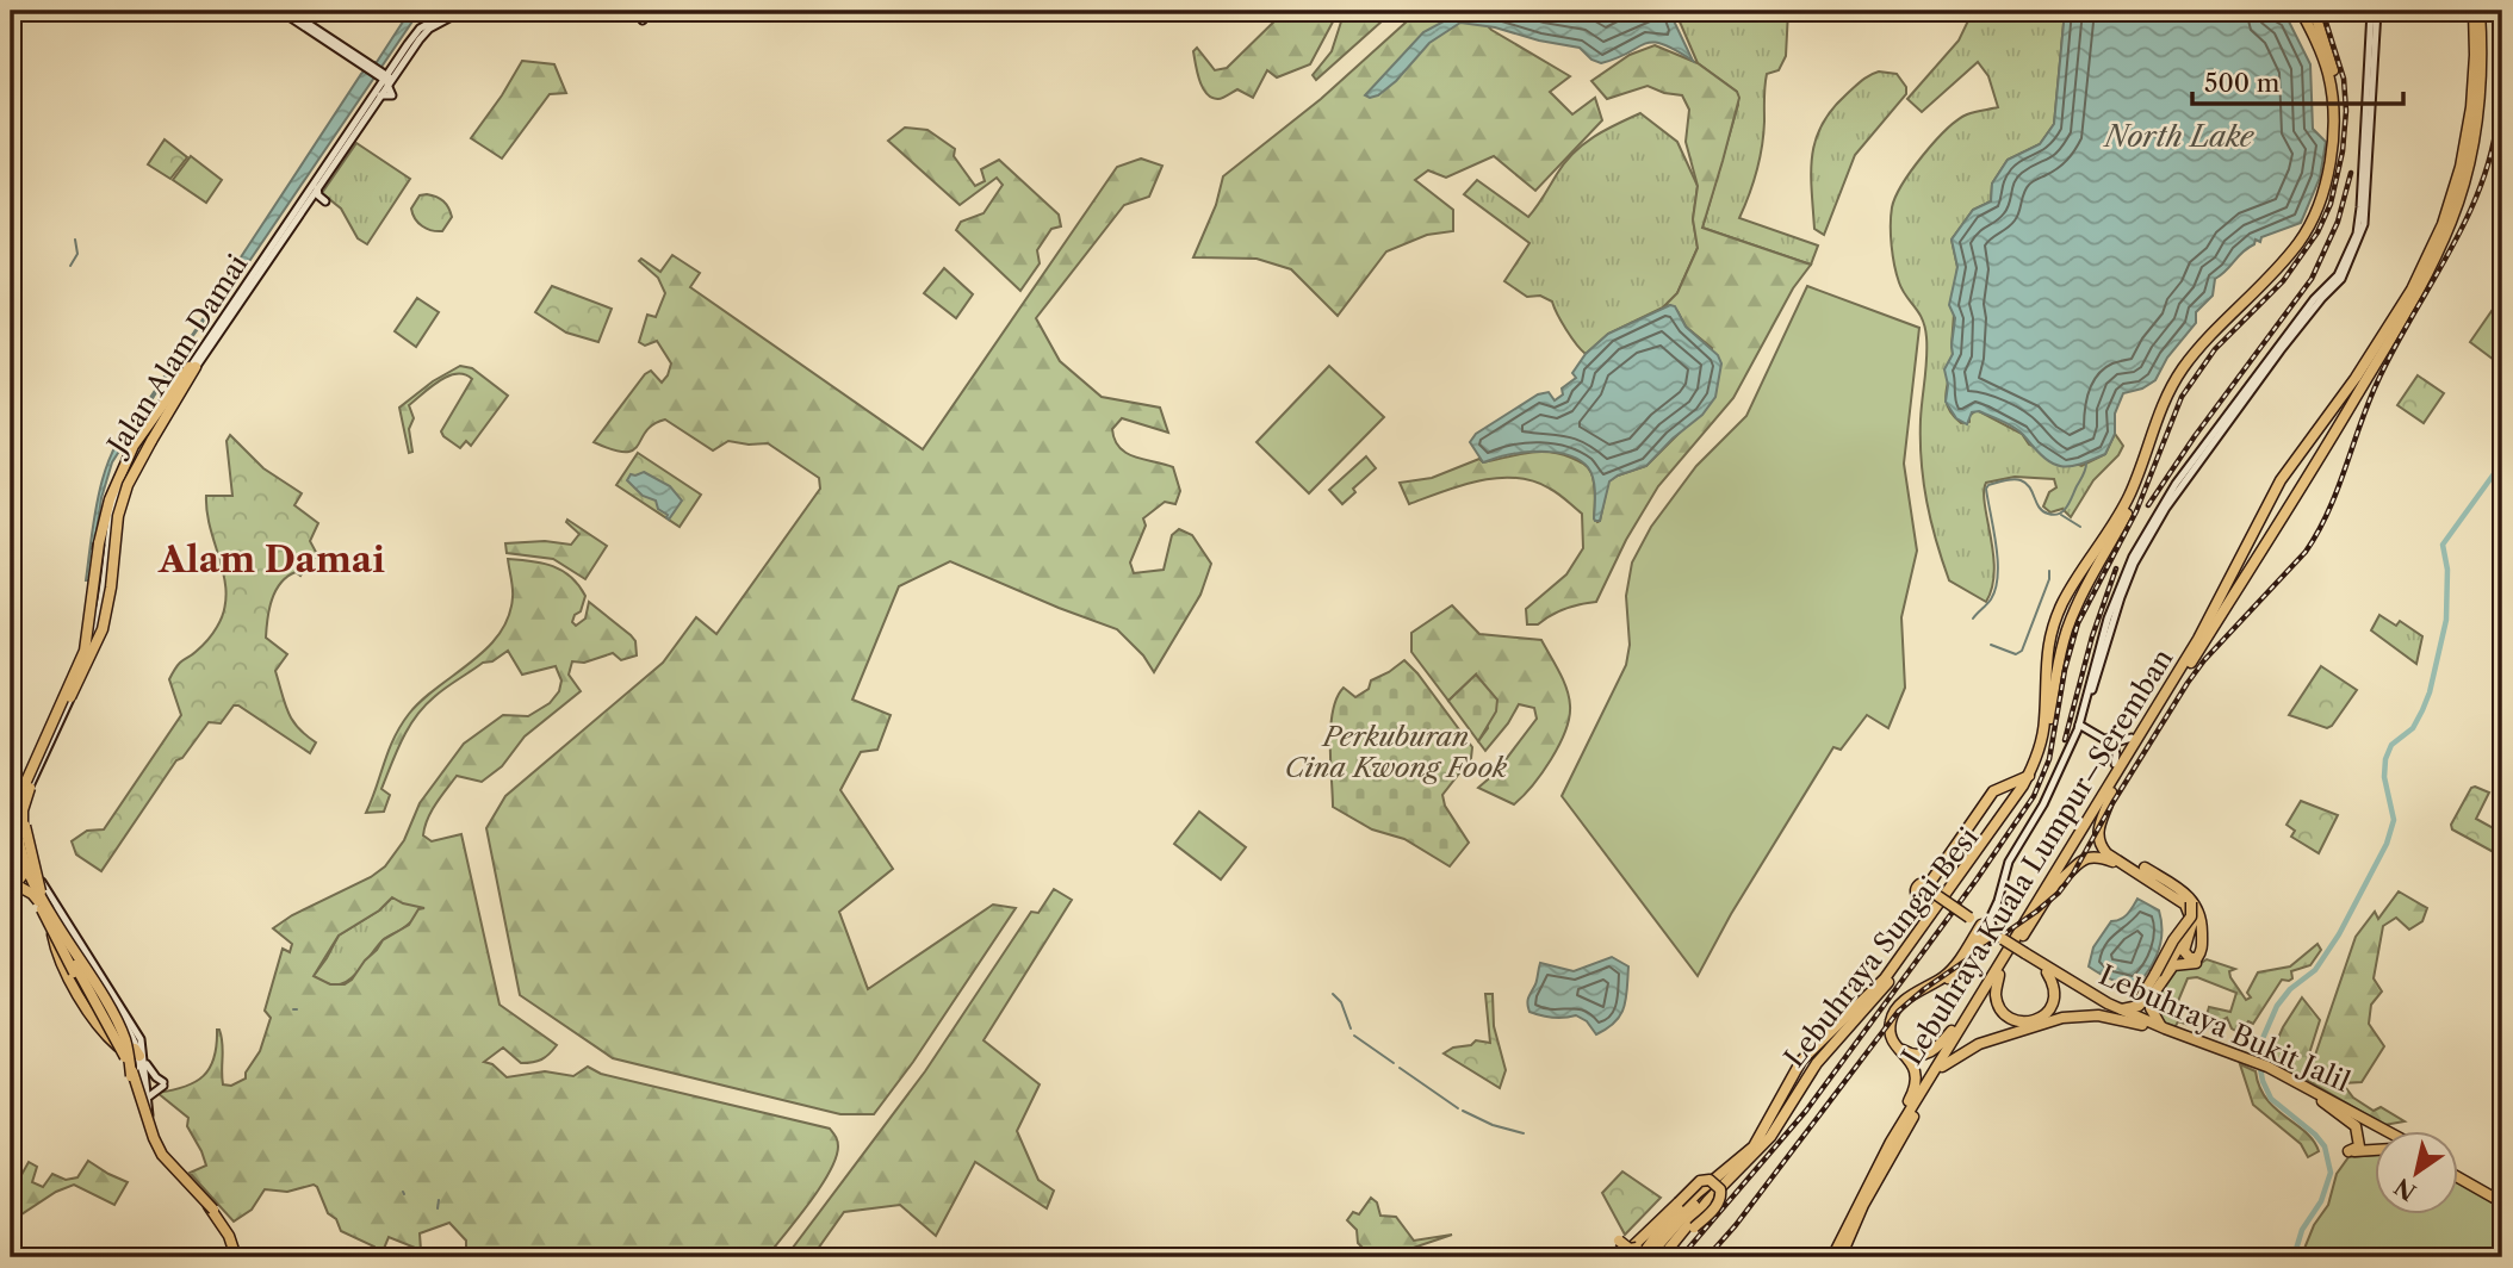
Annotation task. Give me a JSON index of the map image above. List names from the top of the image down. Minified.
{"streets":{"highway":["Lebuhraya Kuala Lumpur–Seremban","Lebuhraya Sungai Besi","Lebuhraya Bukit Jalil"],"main road":["Jalan Alam Damai"]},"districts":["Alam Damai"],"water":["North Lake"],"parks":["Perkuburan Cina Kwong Fook"],"scale_bar":"500 m","north":"bottom left"}
